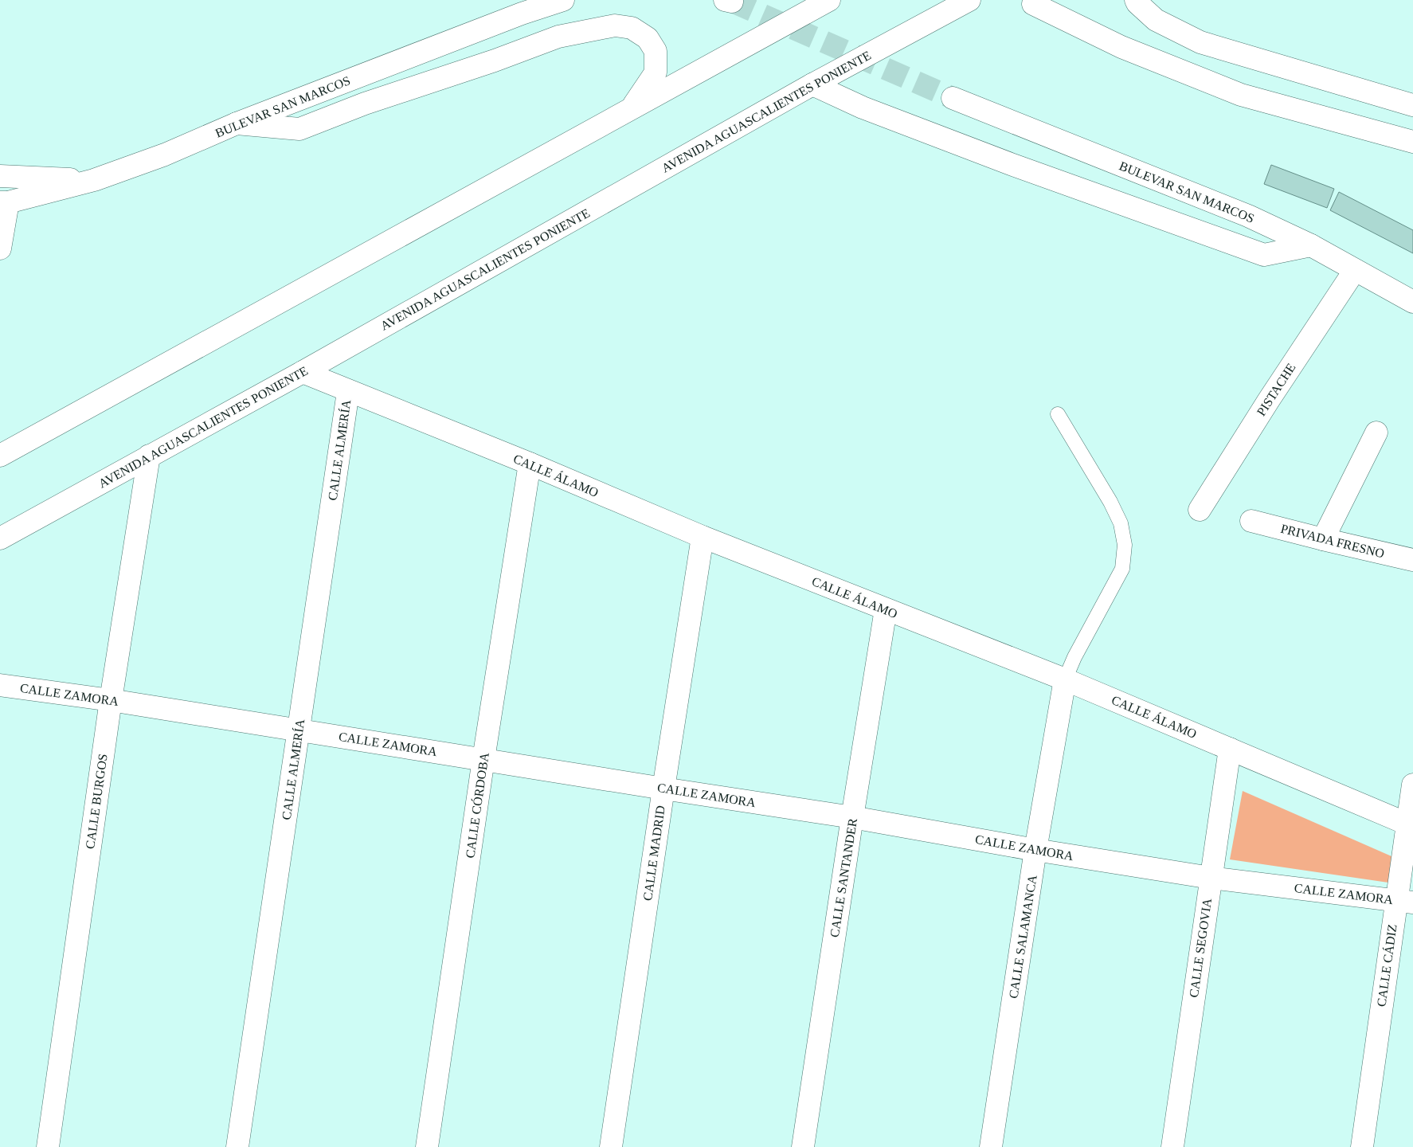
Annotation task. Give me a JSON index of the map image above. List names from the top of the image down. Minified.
{"streets":{"street":["BULEVAR SAN MARCOS","AVENIDA AGUASCALIENTES PONIENTE","PISTACHE","CALLE ALMERÍA","CALLE ÁLAMO","PRIVADA FRESNO","CALLE ZAMORA","CALLE BURGOS","CALLE CÓRDOBA","CALLE MADRID","CALLE SANTANDER","CALLE SALAMANCA","CALLE SEGOVIA","CALLE CÁDIZ"]},"crossings":[["BULEVAR SAN MARCOS","PISTACHE"],["AVENIDA AGUASCALIENTES PONIENTE","CALLE ÁLAMO"],["AVENIDA AGUASCALIENTES PONIENTE","CALLE BURGOS"],["CALLE ALMERÍA","CALLE ÁLAMO"],["CALLE ALMERÍA","CALLE ZAMORA"],["CALLE ÁLAMO","CALLE CÓRDOBA"],["CALLE ÁLAMO","CALLE MADRID"],["CALLE ÁLAMO","CALLE SANTANDER"],["CALLE ÁLAMO","CALLE SALAMANCA"],["CALLE ÁLAMO","CALLE SEGOVIA"],["CALLE ÁLAMO","CALLE CÁDIZ"],["CALLE ZAMORA","CALLE BURGOS"],["CALLE ZAMORA","CALLE CÓRDOBA"],["CALLE ZAMORA","CALLE MADRID"],["CALLE ZAMORA","CALLE SANTANDER"],["CALLE ZAMORA","CALLE SALAMANCA"],["CALLE ZAMORA","CALLE SEGOVIA"],["CALLE ZAMORA","CALLE CÁDIZ"]]}
